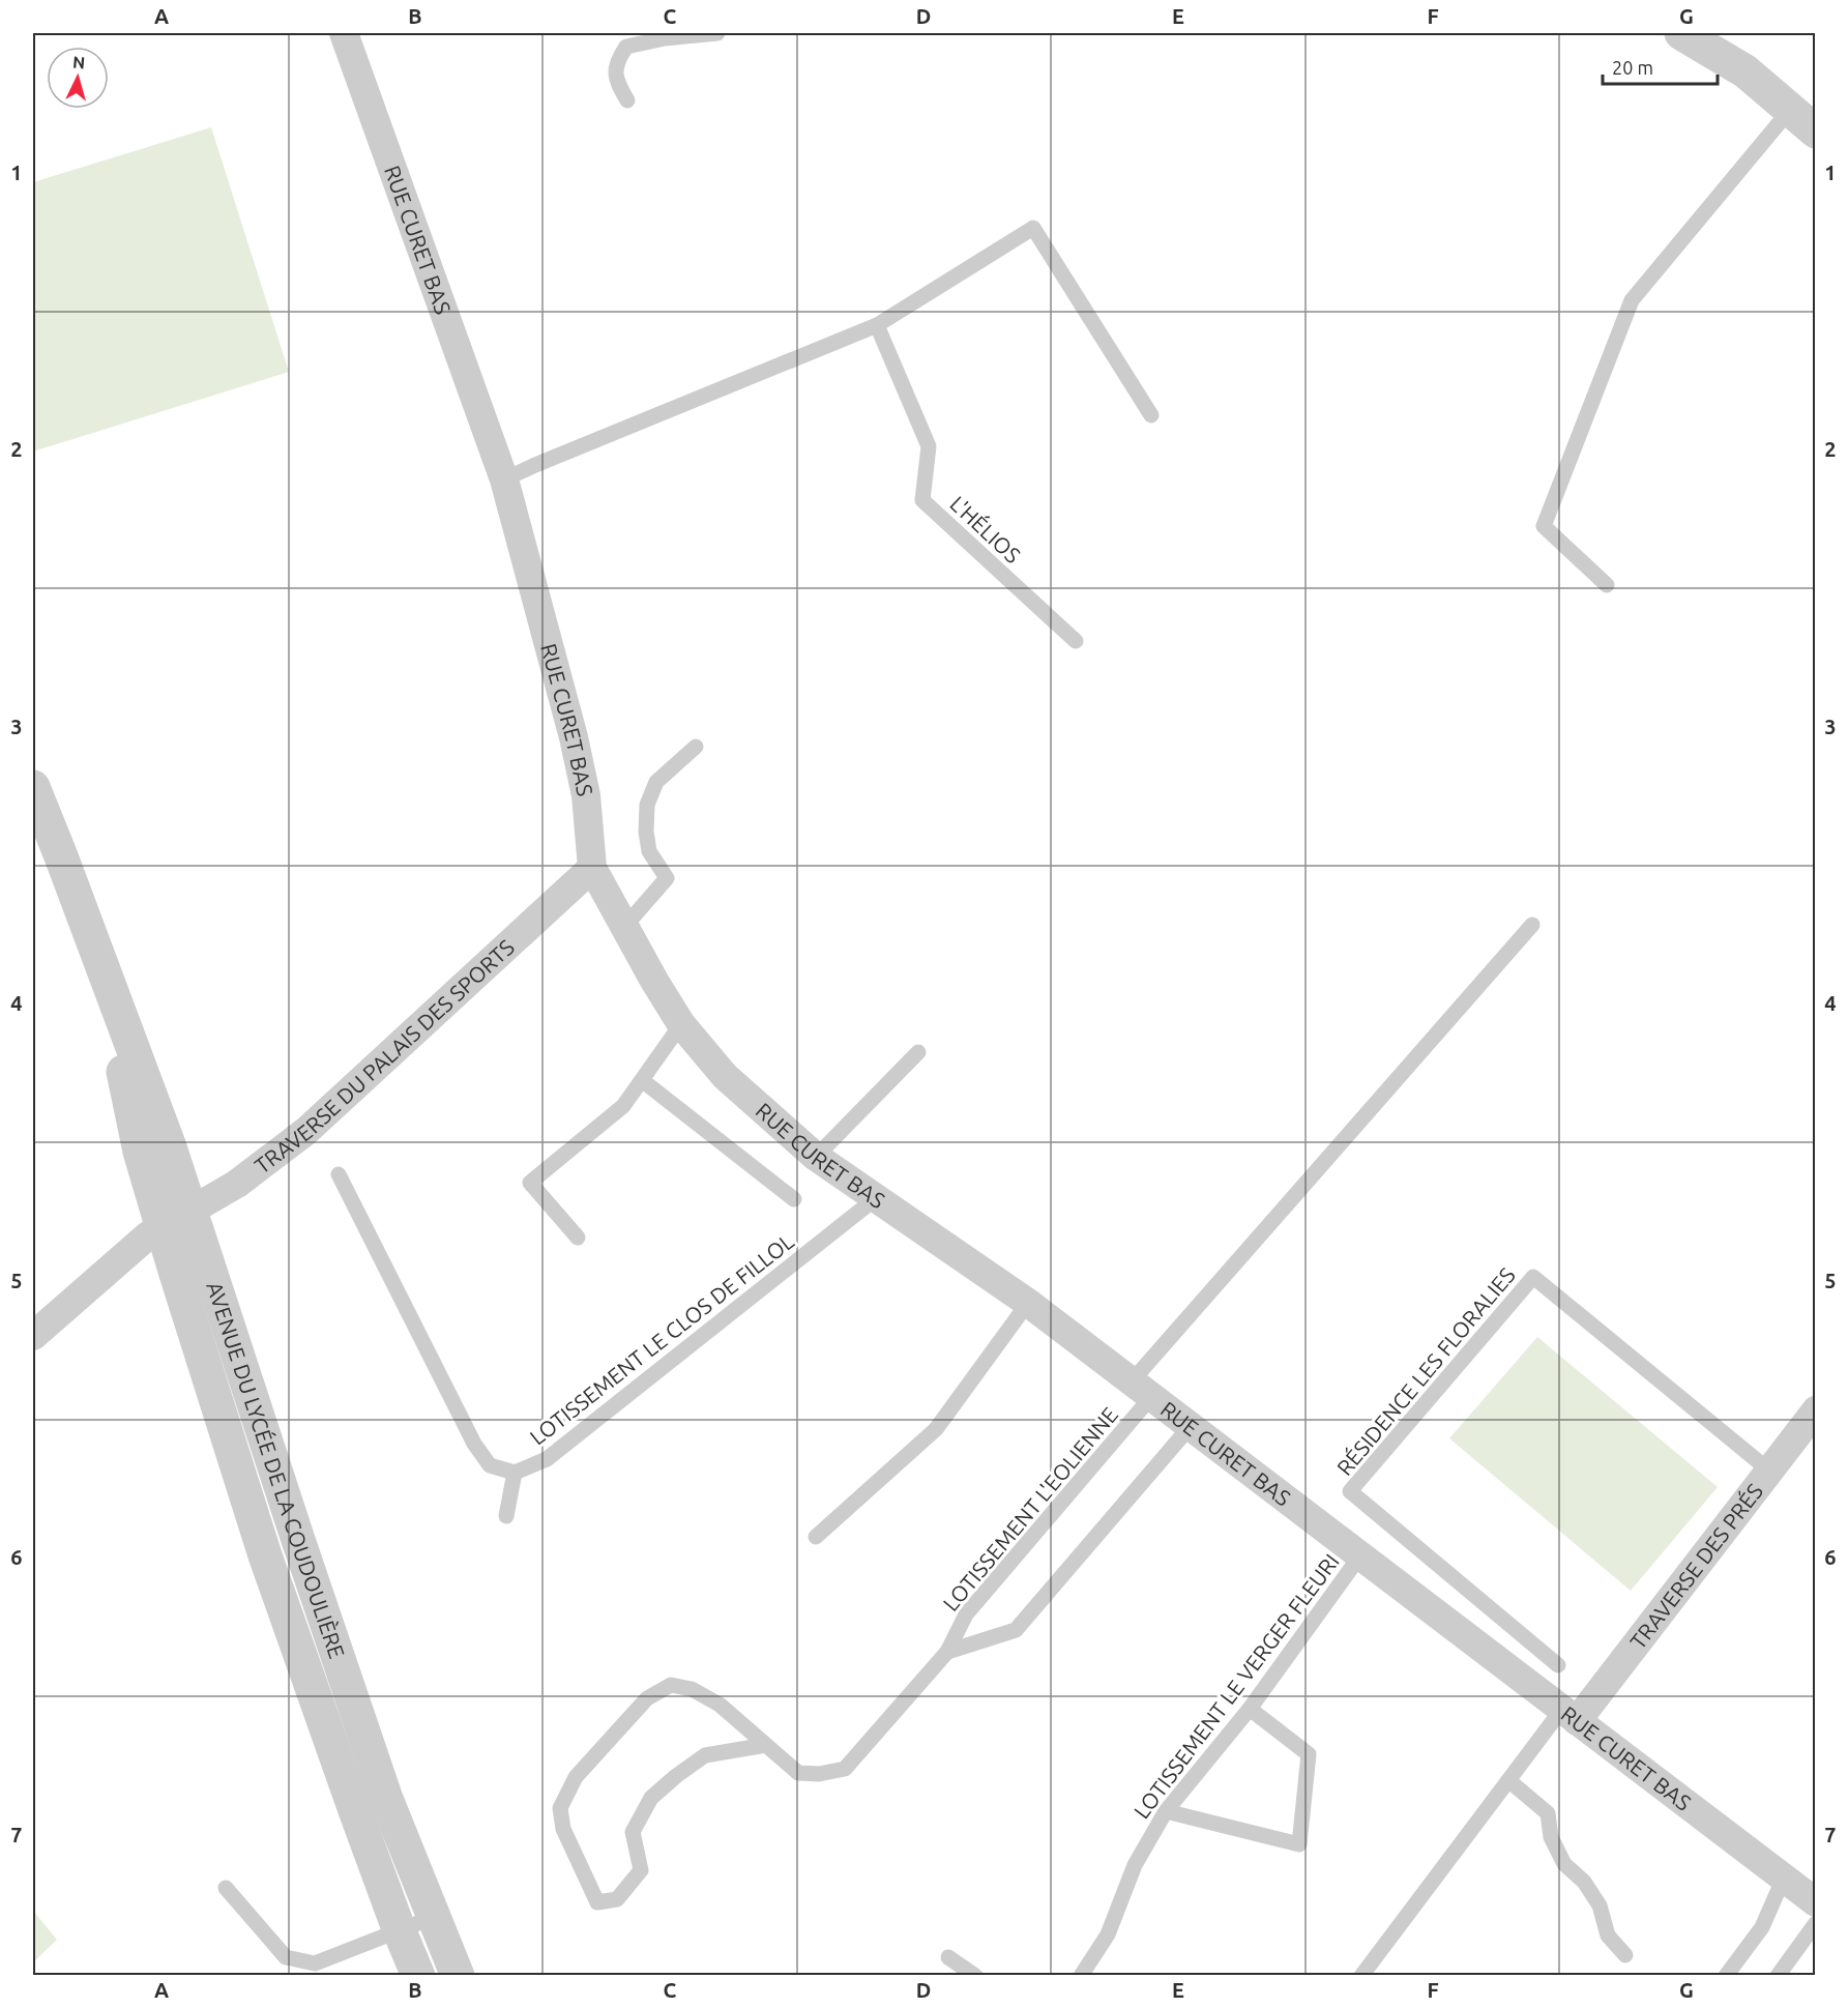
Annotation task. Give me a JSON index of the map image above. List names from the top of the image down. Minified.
{"streets":{"street":["RUE CURET BAS","TRAVERSE DU PALAIS DES SPORTS","AVENUE DU LYCÉE DE LA COUDOULIÈRE","TRAVERSE DES PRÉS"],"lane":["L'HÉLIOS","LOTISSEMENT LE CLOS DE FILLOL","RÉSIDENCE LES FLORALIES","LOTISSEMENT L'EOLIENNE","LOTISSEMENT LE VERGER FLEURI"]},"crossings":[["RUE CURET BAS","TRAVERSE DU PALAIS DES SPORTS"],["RUE CURET BAS","LOTISSEMENT LE CLOS DE FILLOL"],["RUE CURET BAS","LOTISSEMENT L'EOLIENNE"],["RUE CURET BAS","TRAVERSE DES PRÉS"],["RUE CURET BAS","LOTISSEMENT LE VERGER FLEURI"],["TRAVERSE DU PALAIS DES SPORTS","AVENUE DU LYCÉE DE LA COUDOULIÈRE"],["RÉSIDENCE LES FLORALIES","TRAVERSE DES PRÉS"]],"scale_bar":"20 m","north":"top","grid":{"columns":["A","B","C","D","E","F","G"],"rows":["1","2","3","4","5","6","7"]}}
